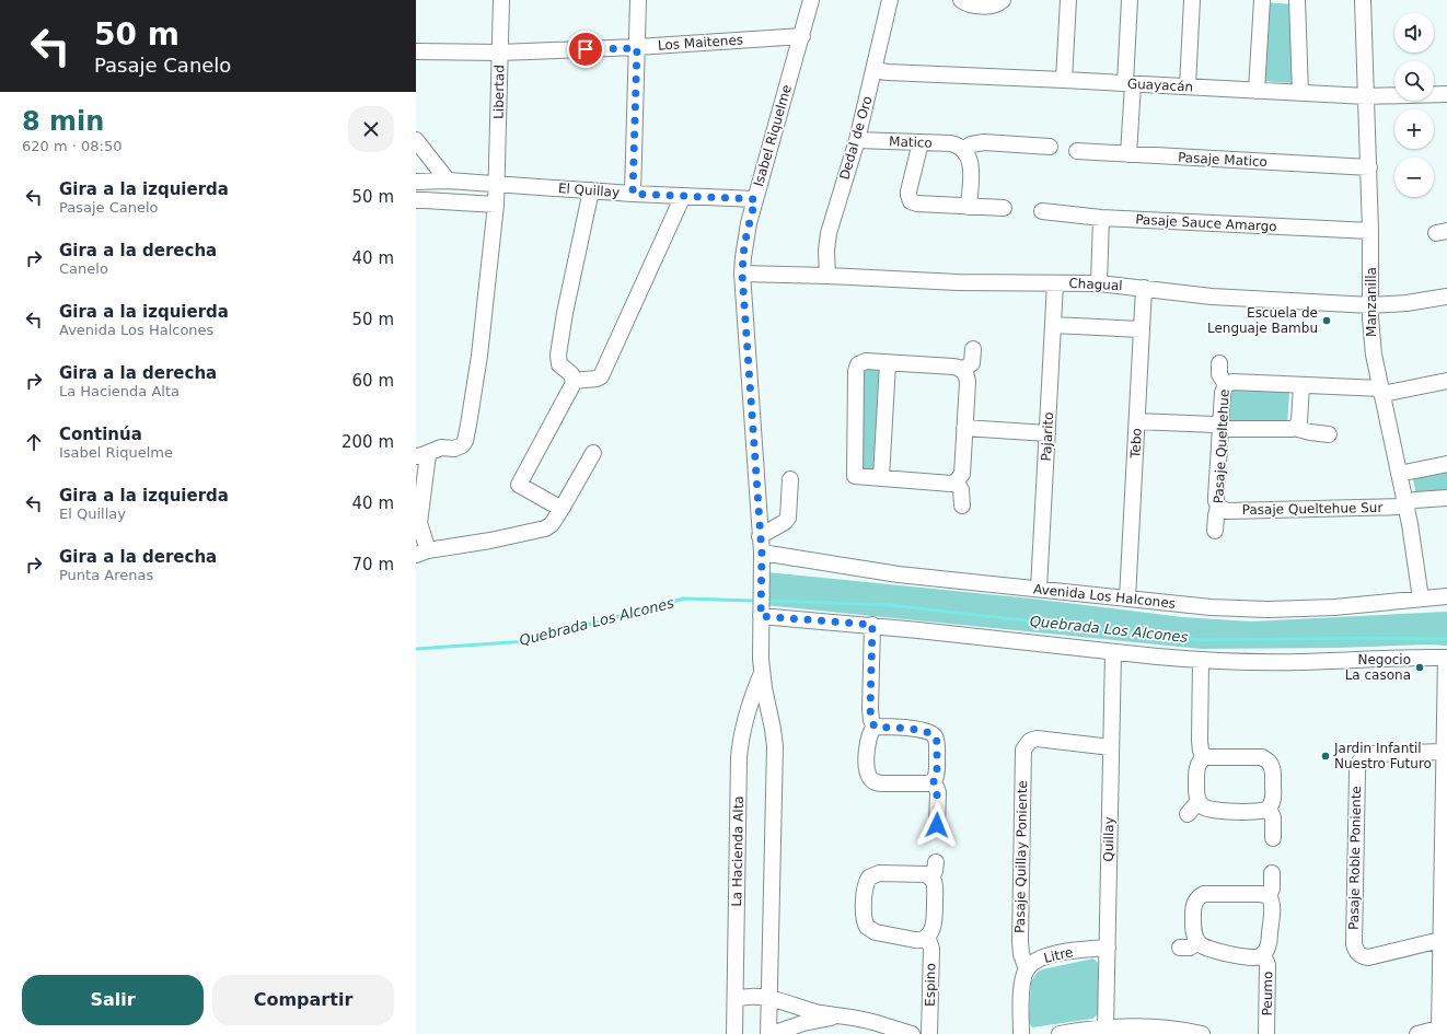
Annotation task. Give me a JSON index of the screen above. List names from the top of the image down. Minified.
{"streets":{"street":["Los Maitenes","Guayacán","Libertad","Isabel Riquelme","Dedal de Oro","Matico","Pasaje Matico","El Quillay","Pasaje Sauce Amargo","Chagual","Manzanilla","Pajarito","Tebo","Pasaje Queltehue","Pasaje Queltehue Sur","Avenida Los Halcones","Quillay","La Hacienda Alta","Pasaje Quillay Poniente","Pasaje Roble Poniente","Litre","Espino","Peumo"]},"crossings":[["Los Maitenes","Libertad"],["Los Maitenes","Isabel Riquelme"],["Guayacán","Dedal de Oro"],["Guayacán","Manzanilla"],["Libertad","El Quillay"],["Isabel Riquelme","El Quillay"],["Isabel Riquelme","Chagual"],["Isabel Riquelme","La Hacienda Alta"],["Dedal de Oro","Matico"],["Dedal de Oro","Chagual"],["Pasaje Matico","Manzanilla"],["Pasaje Sauce Amargo","Manzanilla"],["Chagual","Manzanilla"],["Chagual","Pajarito"],["Chagual","Tebo"],["Chagual","La Hacienda Alta"],["Manzanilla","Pasaje Queltehue Sur"],["Manzanilla","Avenida Los Halcones"],["Pajarito","Avenida Los Halcones"],["Tebo","Avenida Los Halcones"],["Pasaje Queltehue","Pasaje Queltehue Sur"],["Avenida Los Halcones","La Hacienda Alta"],["Quillay","Pasaje Quillay Poniente"],["Quillay","Litre"],["Pasaje Quillay Poniente","Litre"]],"water":["Quebrada Los Alcones"],"places":["Escuela de Lenguaje Bambu","Negocio La casona","Jardin Infantil Nuestro Futuro"],"page":{"turn":["50 m","Pasaje Canelo"],"map_buttons":["+","−"],"heading":["8 min","620 m · 08:50"],"list":[{"name":"Gira a la izquierda","note":"Pasaje Canelo","value":"50 m"},{"name":"Gira a la derecha","note":"Canelo","value":"40 m"},{"name":"Gira a la izquierda","note":"Avenida Los Halcones","value":"50 m"},{"name":"Gira a la derecha","note":"La Hacienda Alta","value":"60 m"},{"name":"Continúa","note":"Isabel Riquelme","value":"200 m"},{"name":"Gira a la izquierda","note":"El Quillay","value":"40 m"},{"name":"Gira a la derecha","note":"Punta Arenas","value":"70 m"}],"buttons":["Salir","Compartir"]}}
